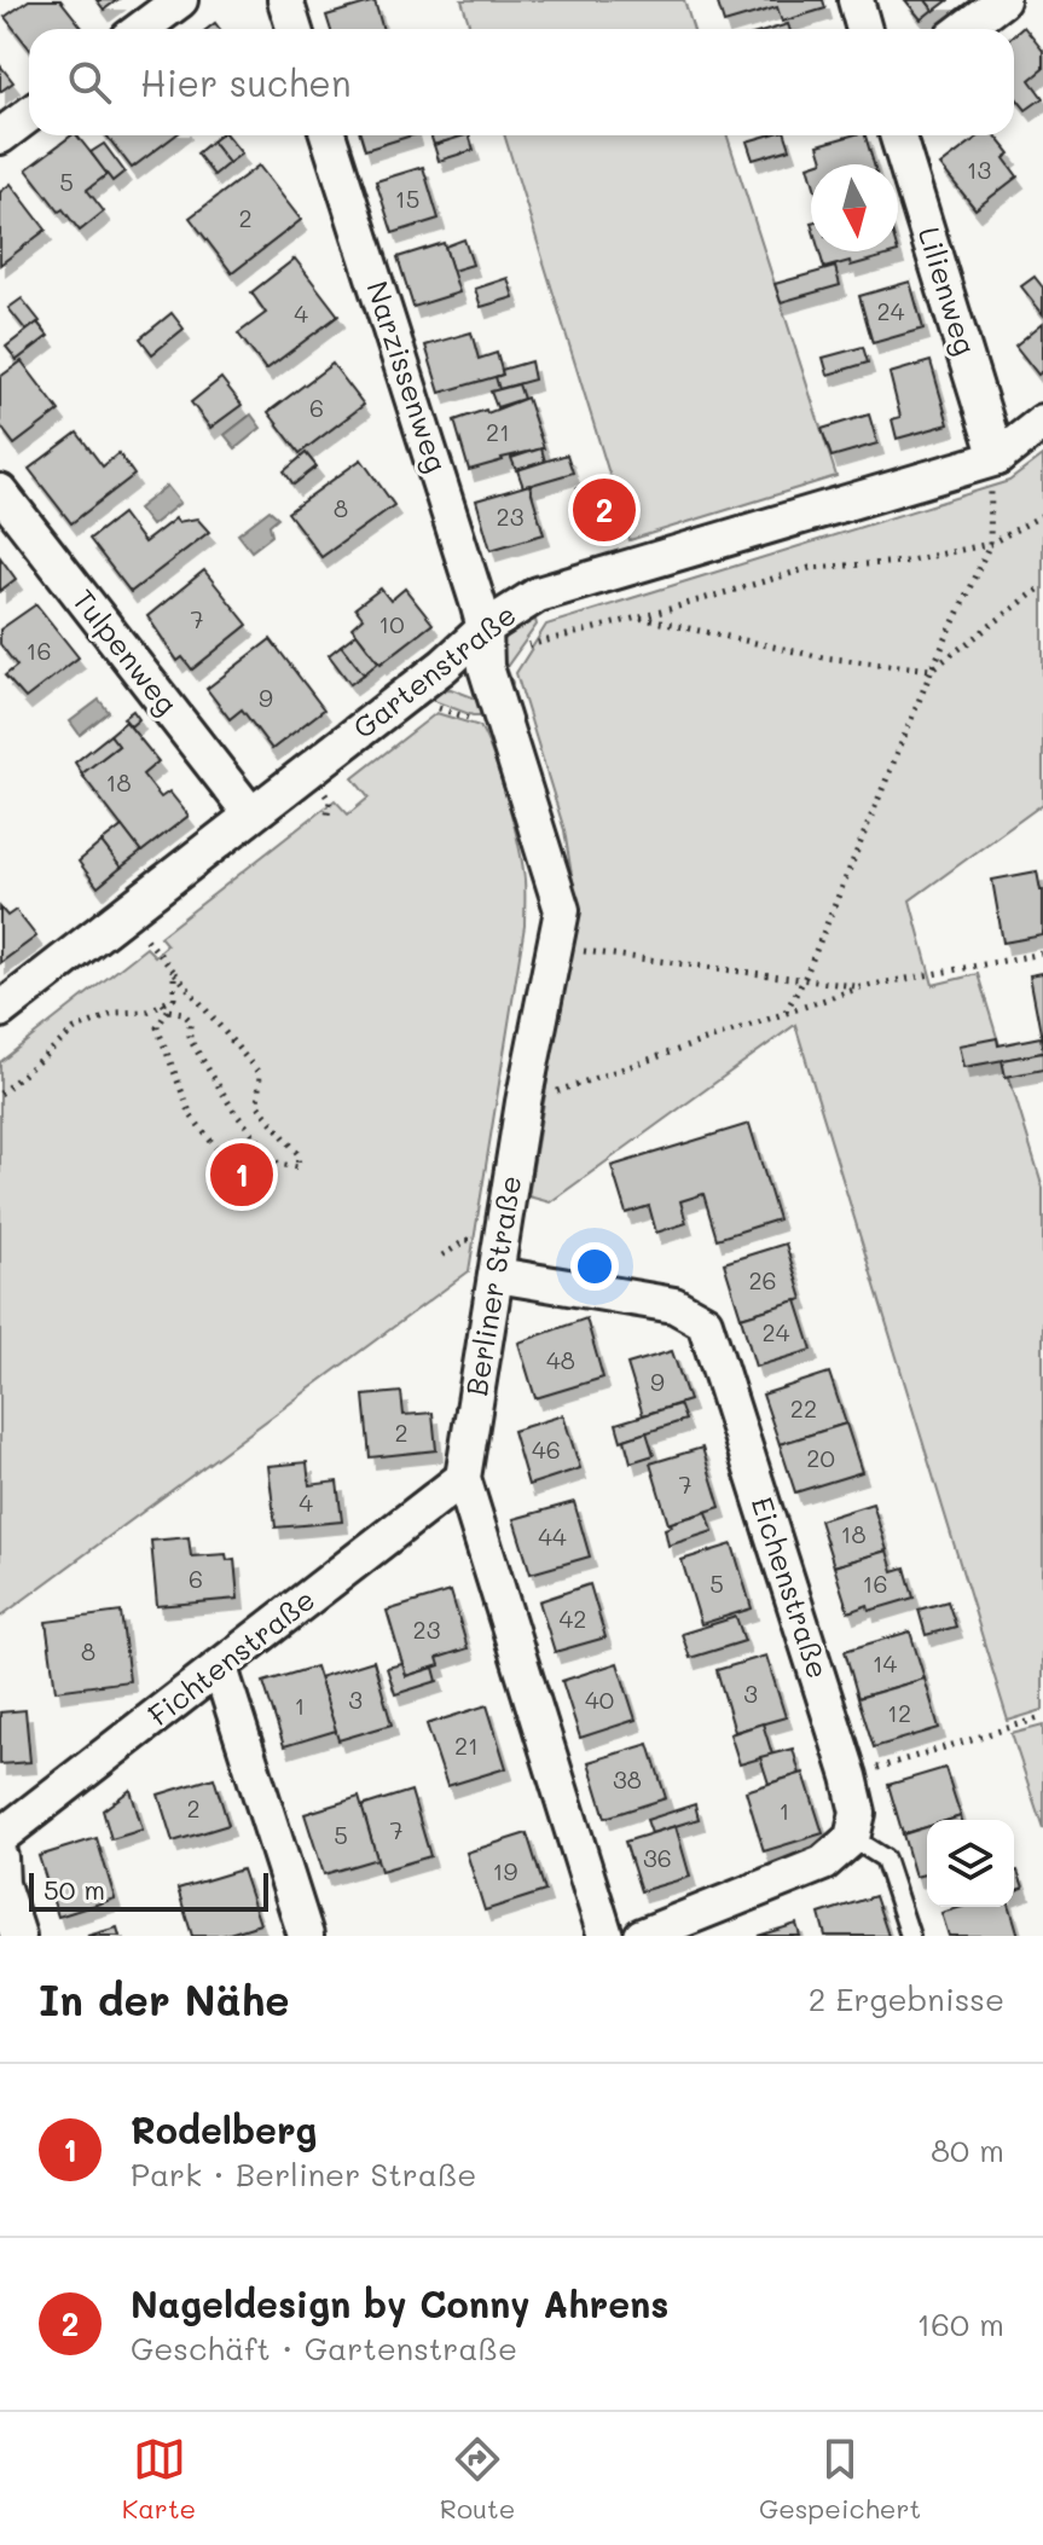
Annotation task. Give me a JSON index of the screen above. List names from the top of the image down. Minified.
{"streets":{"street":["Lilienweg","Narzissenweg","Tulpenweg","Gartenstraße","Berliner Straße","Eichenstraße","Fichtenstraße"]},"crossings":[["Lilienweg","Gartenstraße"],["Narzissenweg","Gartenstraße"],["Narzissenweg","Berliner Straße"],["Tulpenweg","Gartenstraße"],["Gartenstraße","Berliner Straße"],["Berliner Straße","Eichenstraße"],["Berliner Straße","Fichtenstraße"]],"house_numbers":["13","5","15","2","24","4","6","21","8","23","7","10","16","9","18","26","24","48","9","22","2","46","20","7","4","18","44","6","5","16","42","23","8","14","3","3","40","1","12","21","38","2","1","7","5","36","19"],"scale_bar":"50 m","north":"bottom","page":{"search":"Hier suchen","pins":["2","1"],"scale":"50 m","heading":["In der Nähe","2 Ergebnisse"],"list":[{"mark":"1","name":"Rodelberg","note":"Park · Berliner Straße","value":"80 m"},{"mark":"2","name":"Nageldesign by Conny Ahrens","note":"Geschäft · Gartenstraße","value":"160 m"}],"nav":["Karte","Route","Gespeichert"]}}
